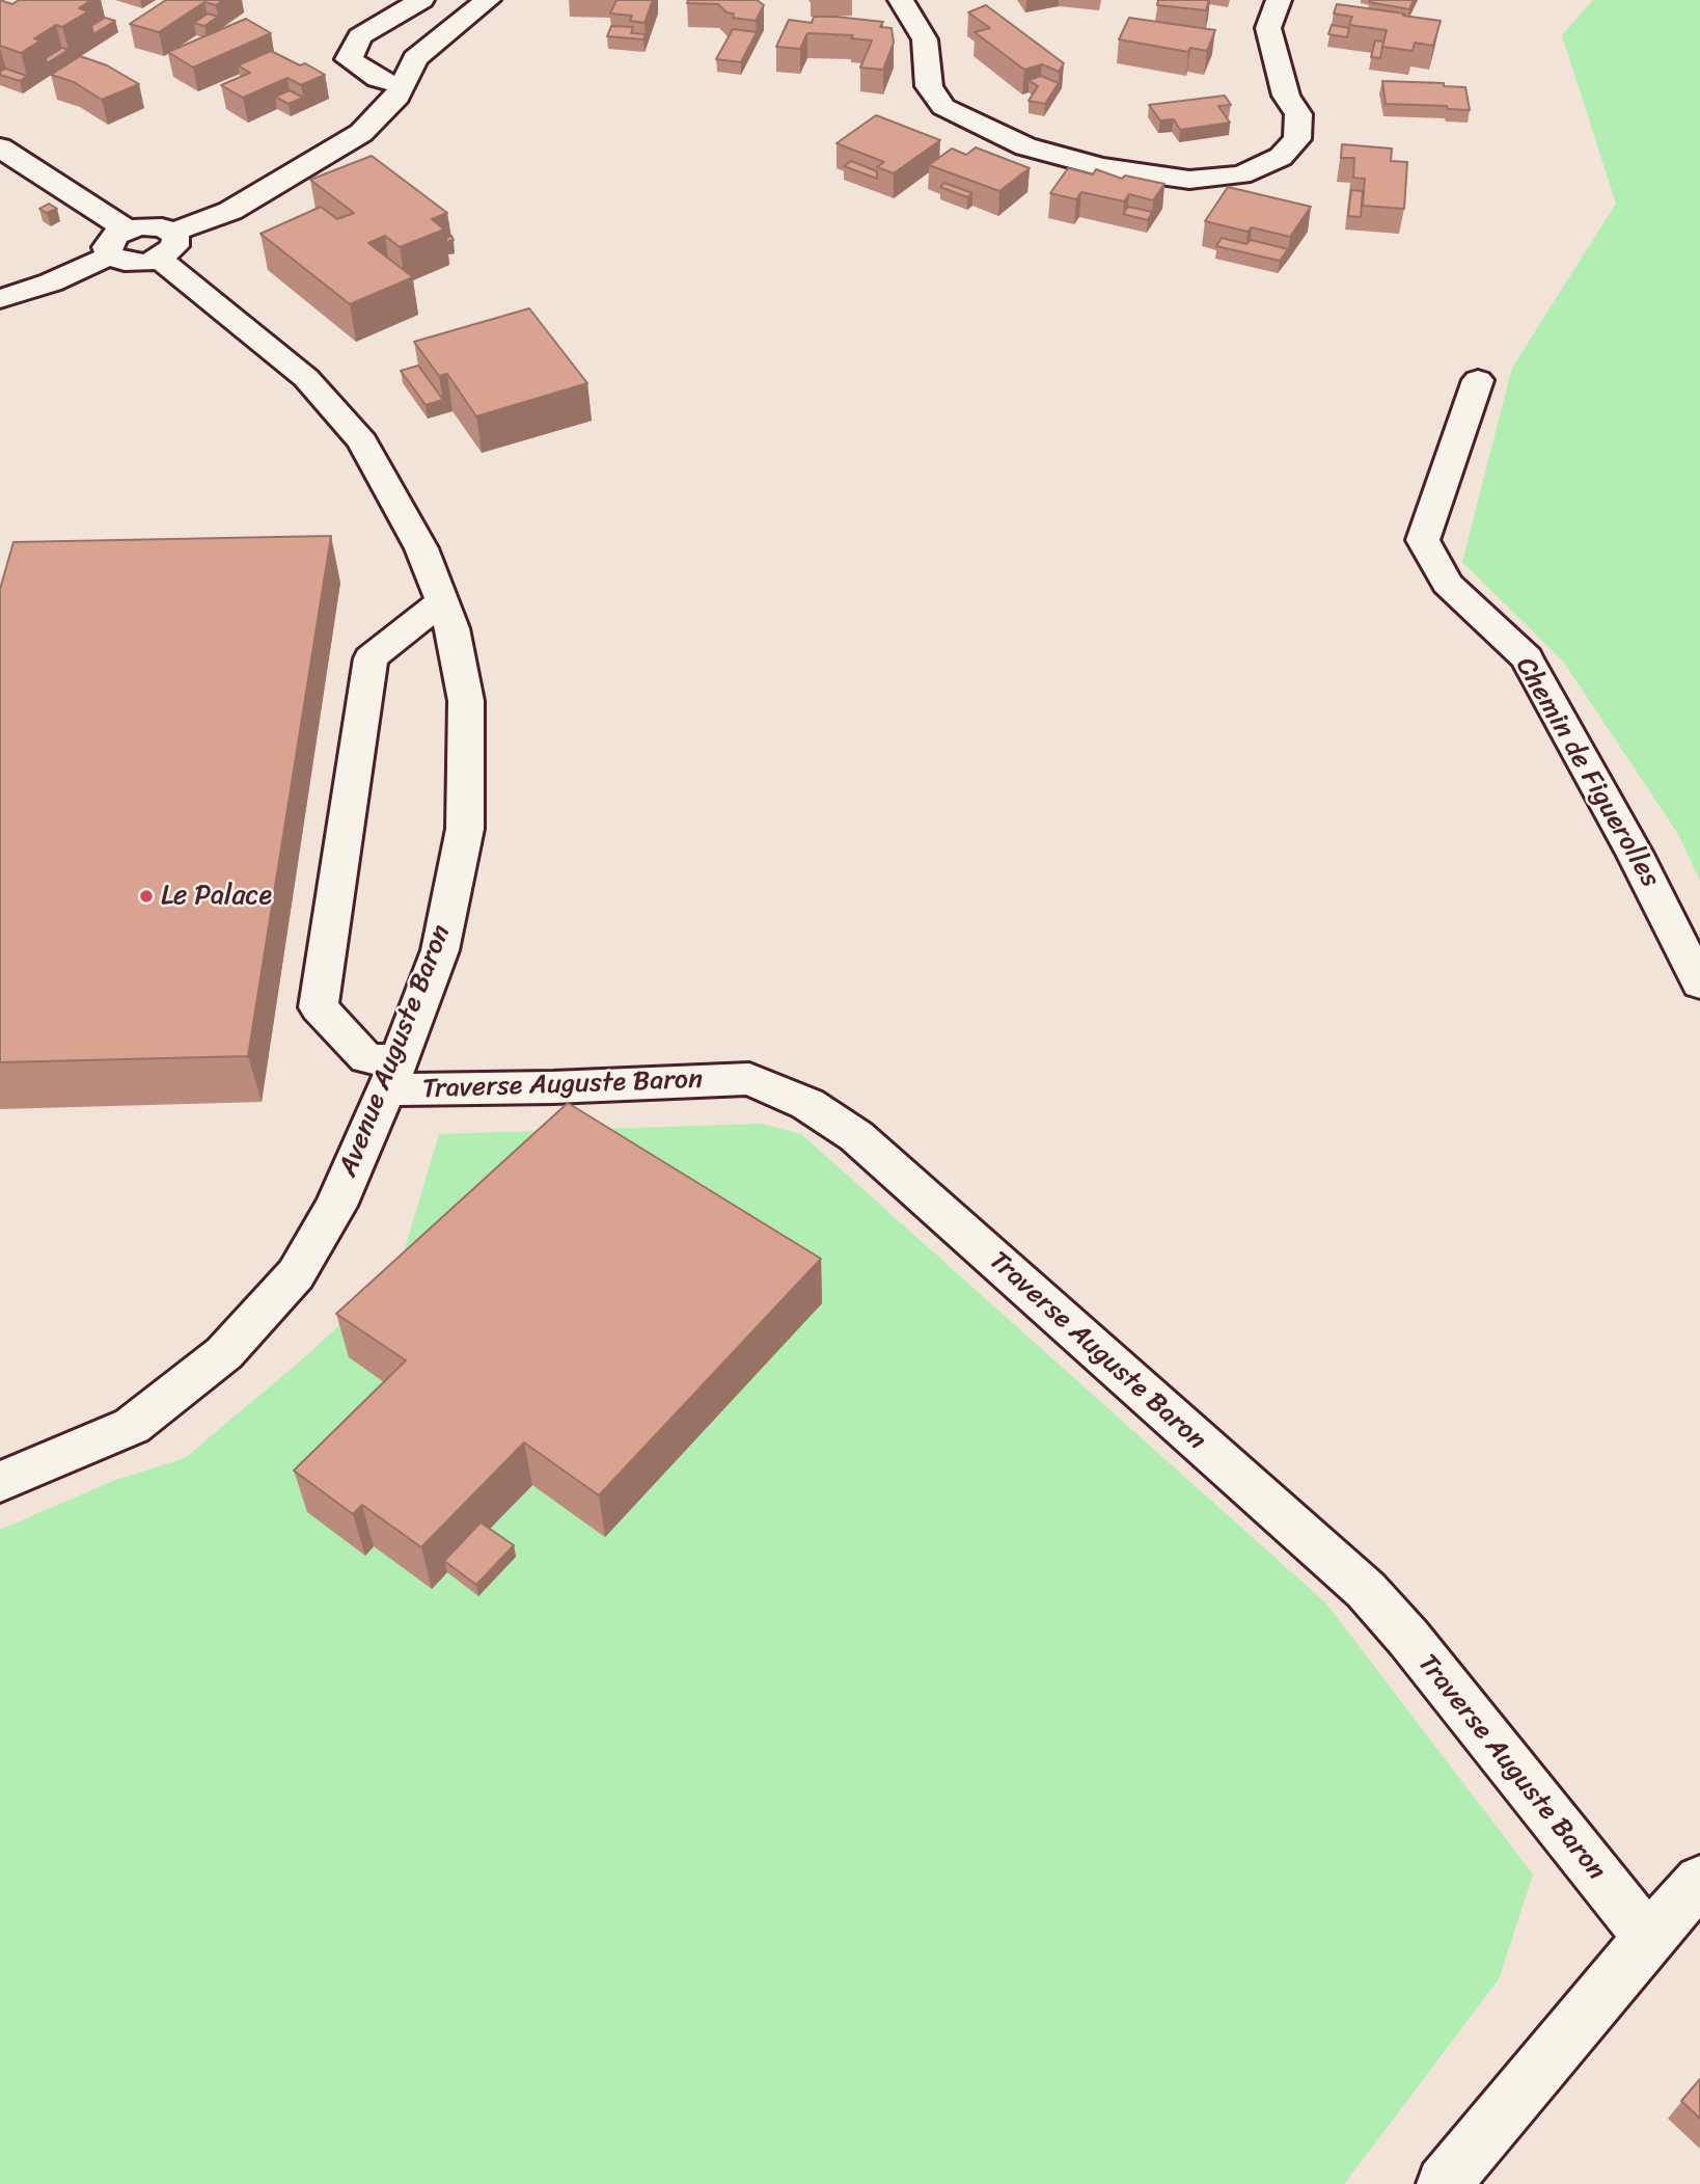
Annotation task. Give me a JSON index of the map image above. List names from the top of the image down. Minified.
{"streets":{"street":["Chemin de Figuerolles","Avenue Auguste Baron","Traverse Auguste Baron"]},"crossings":[["Avenue Auguste Baron","Traverse Auguste Baron"]],"places":["Le Palace"]}
